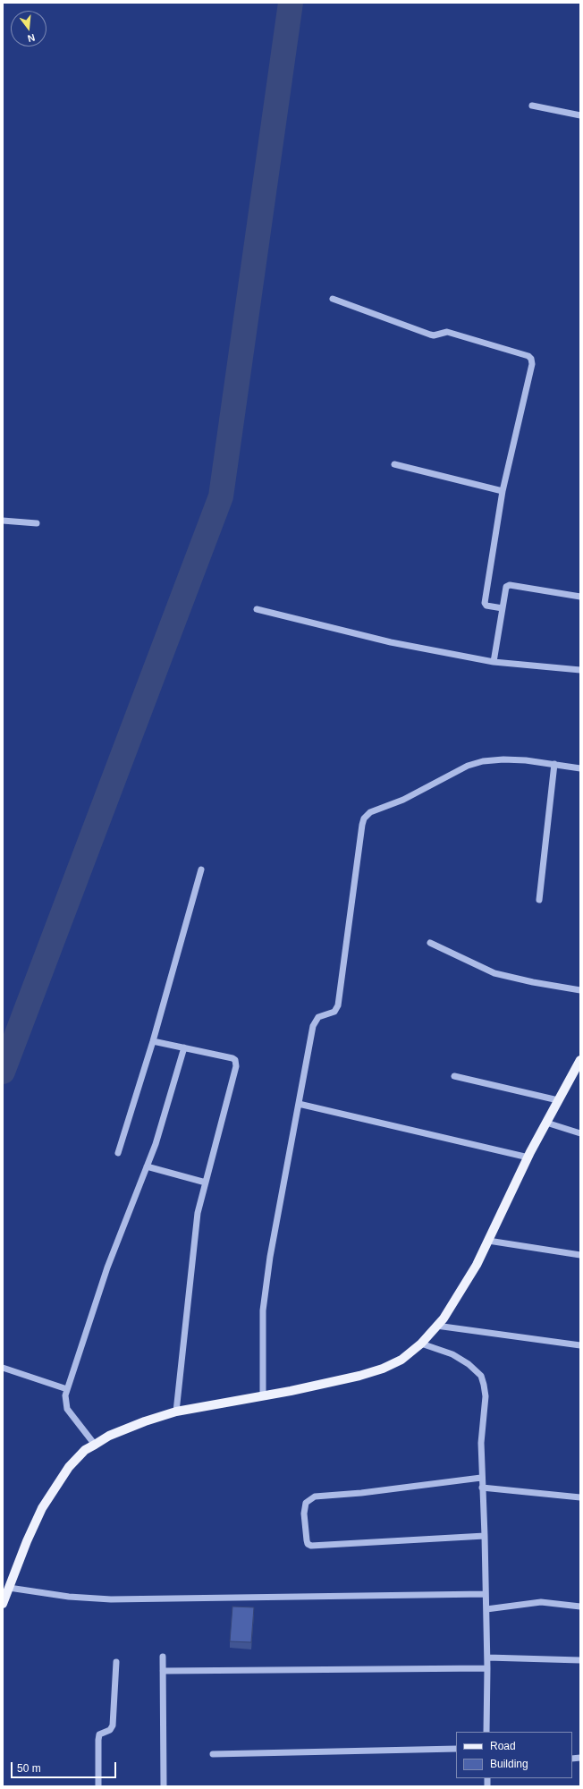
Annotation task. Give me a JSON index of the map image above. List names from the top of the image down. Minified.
{"legend":["Road","Building"],"scale_bar":"50 m","north":"bottom"}
